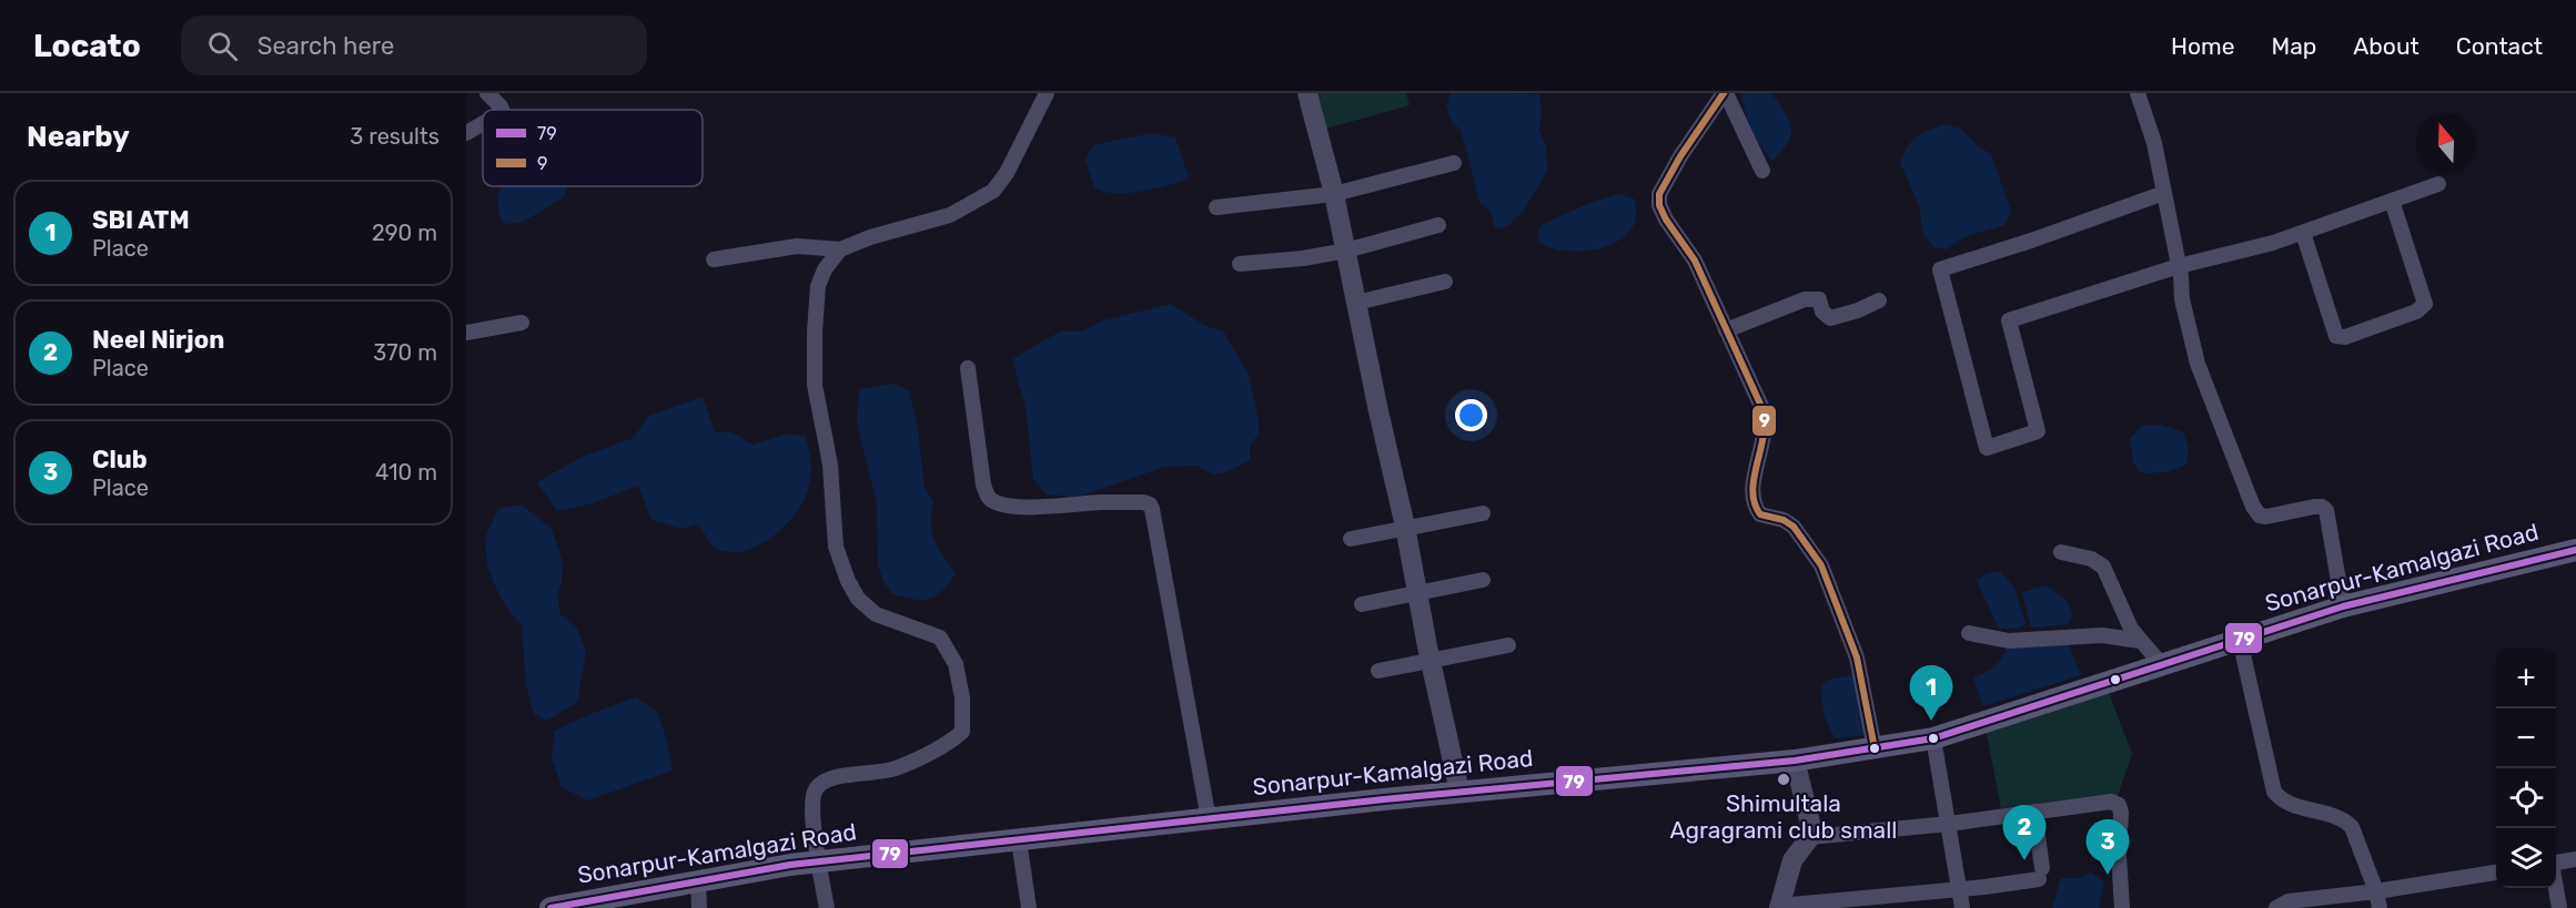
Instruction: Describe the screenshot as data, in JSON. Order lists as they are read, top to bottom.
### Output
{
  "streets": {
    "main road": ["Sonarpur-Kamalgazi Road"]
  },
  "places": ["Shimultala Agragrami club small"],
  "lines": ["transit line 9", "transit line 79"],
  "legend": ["79", "9"],
  "north": "top",
  "page": {
    "header": "Locato",
    "search": "Search here",
    "nav": [
      "Home",
      "Map",
      "About",
      "Contact"
    ],
    "heading": ["Nearby", "3 results"],
    "list": [
      {
        "mark": "1",
        "name": "SBI ATM",
        "note": "Place",
        "value": "290 m"
      },
      {
        "mark": "2",
        "name": "Neel Nirjon",
        "note": "Place",
        "value": "370 m"
      },
      {
        "mark": "3",
        "name": "Club",
        "note": "Place",
        "value": "410 m"
      }
    ],
    "map_buttons": ["+", "−"],
    "pins": ["1", "2", "3"]
  }
}
